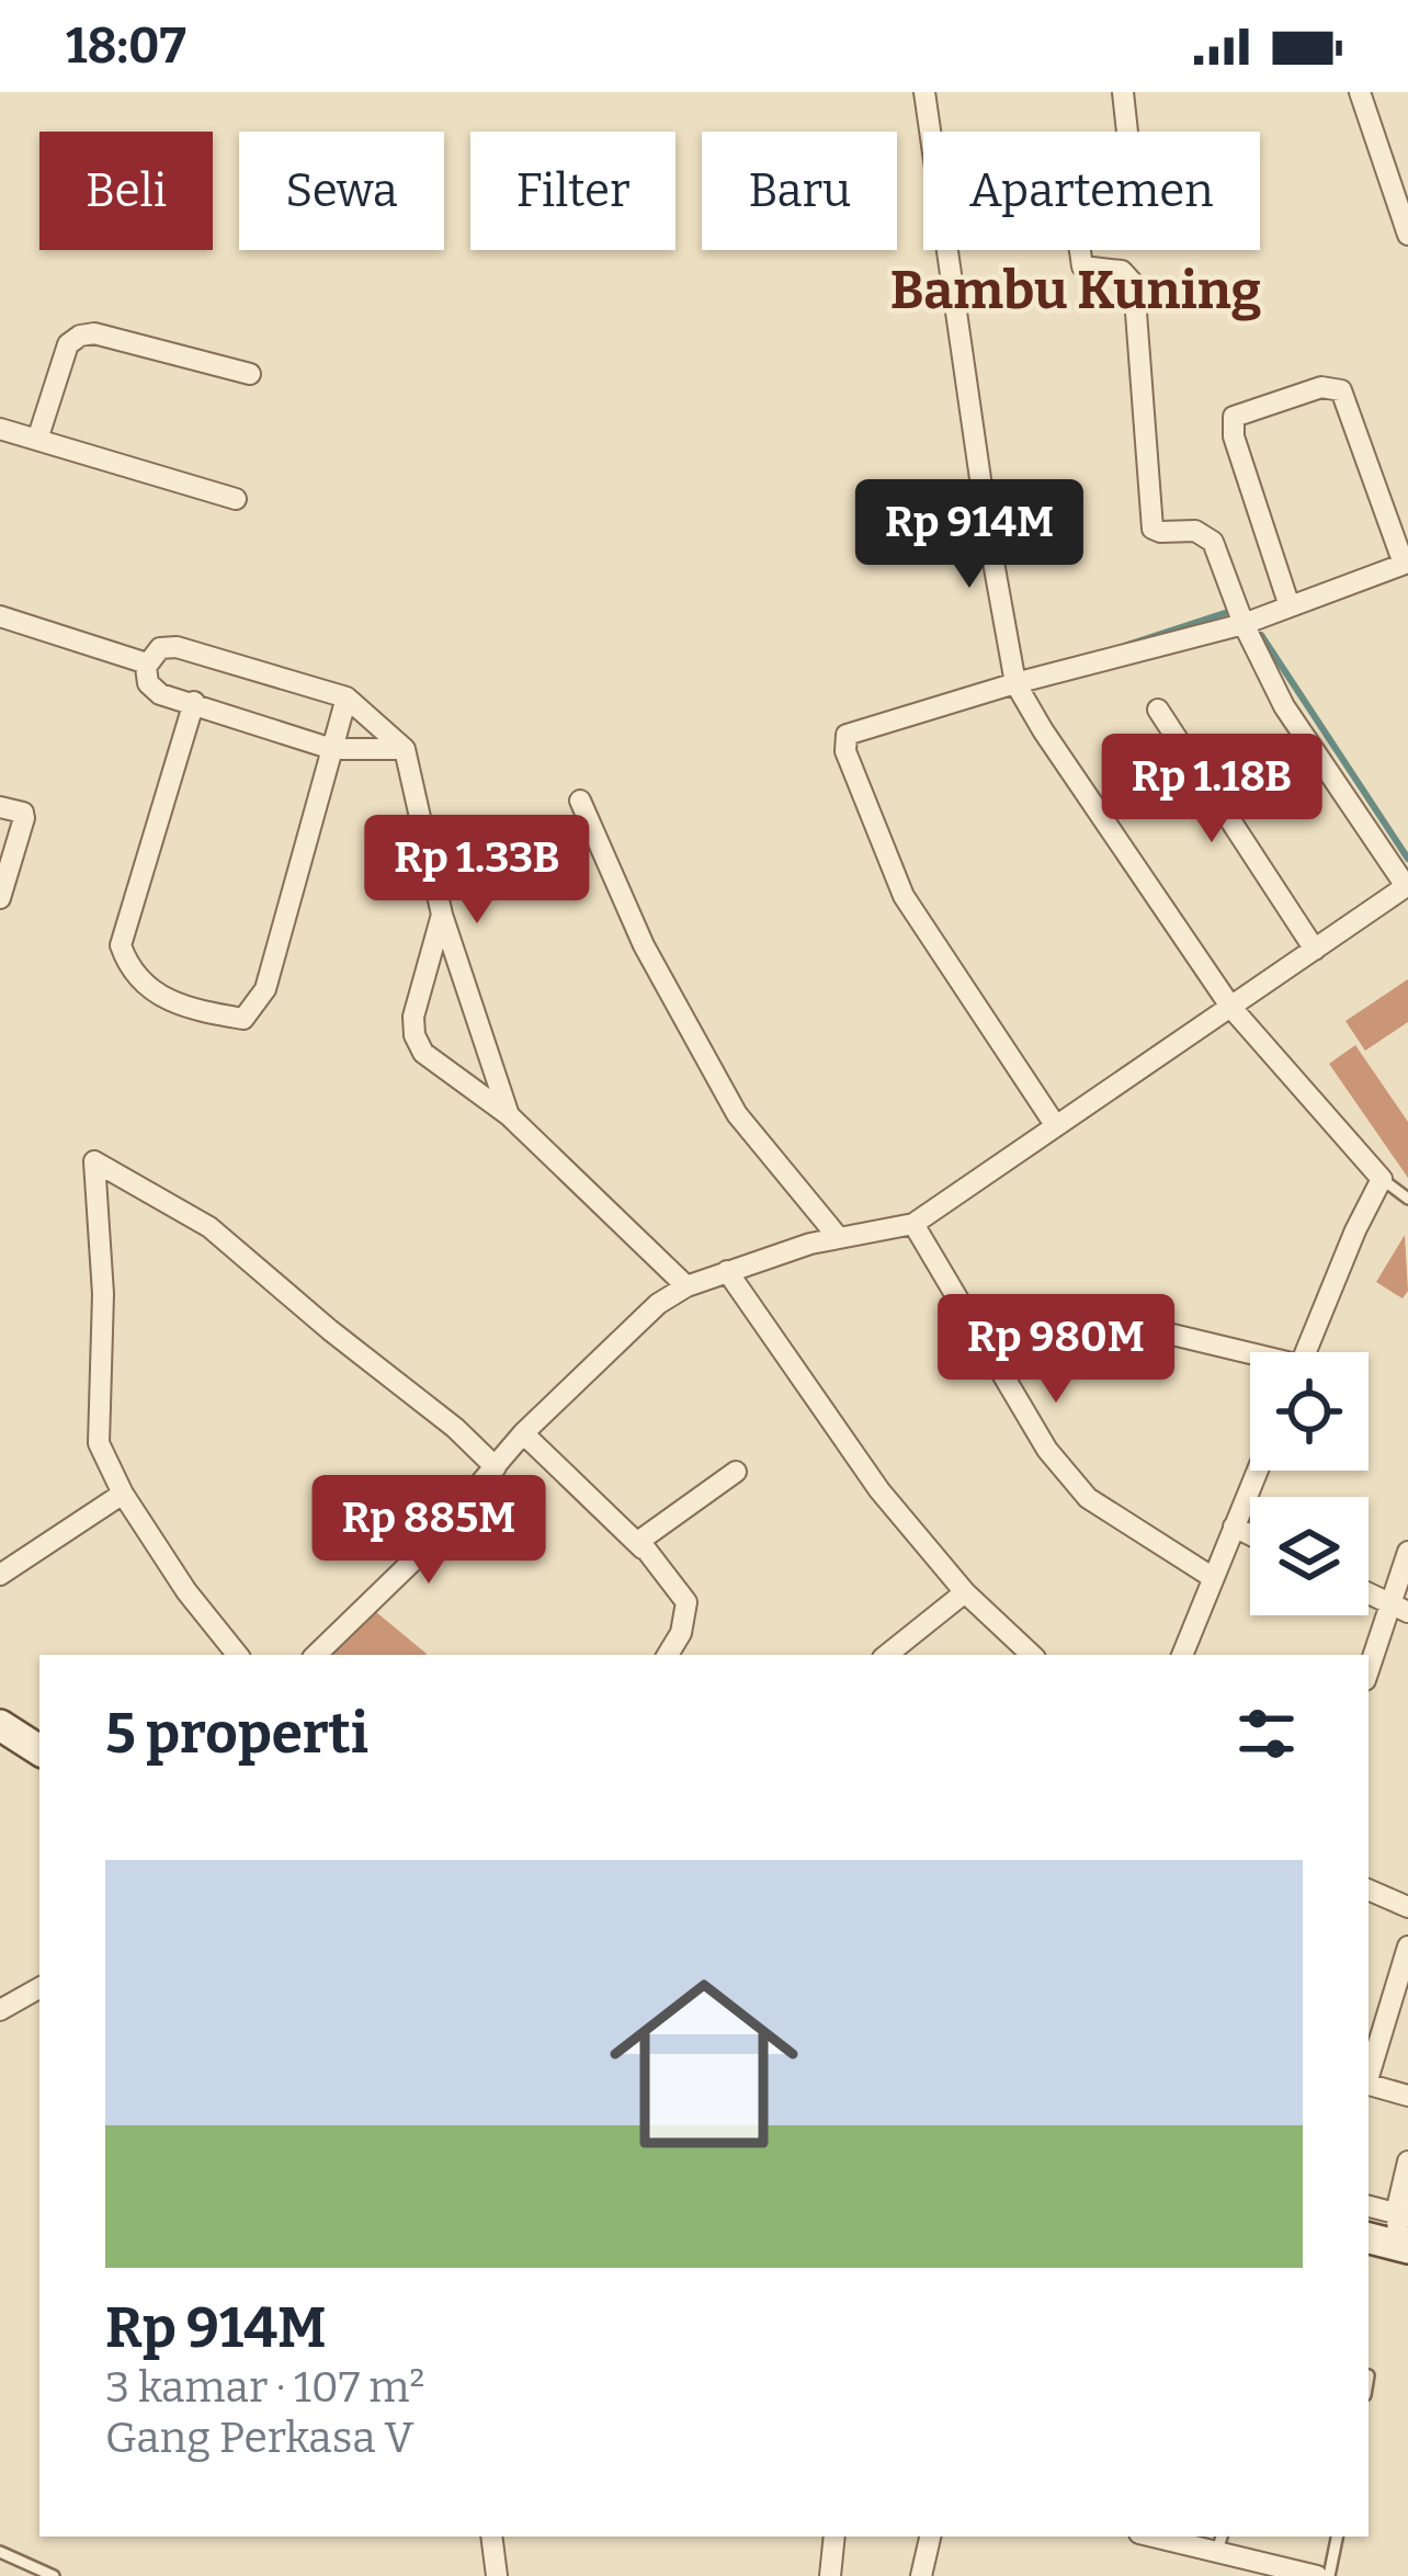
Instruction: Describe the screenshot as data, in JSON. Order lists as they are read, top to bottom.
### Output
{
  "districts": ["Bambu Kuning"],
  "page": {
    "status": "18:07",
    "chip": [
      "Beli",
      "Sewa",
      "Filter",
      "Baru",
      "Apartemen"
    ],
    "price": [
      "Rp 914M",
      "Rp 1.18B",
      "Rp 1.33B",
      "Rp 980M",
      "Rp 885M"
    ],
    "heading": "5 properti",
    "list": [
      {
        "name": "Rp 914M",
        "note": "3 kamar · 107 m² · Gang Perkasa V"
      }
    ]
  }
}
